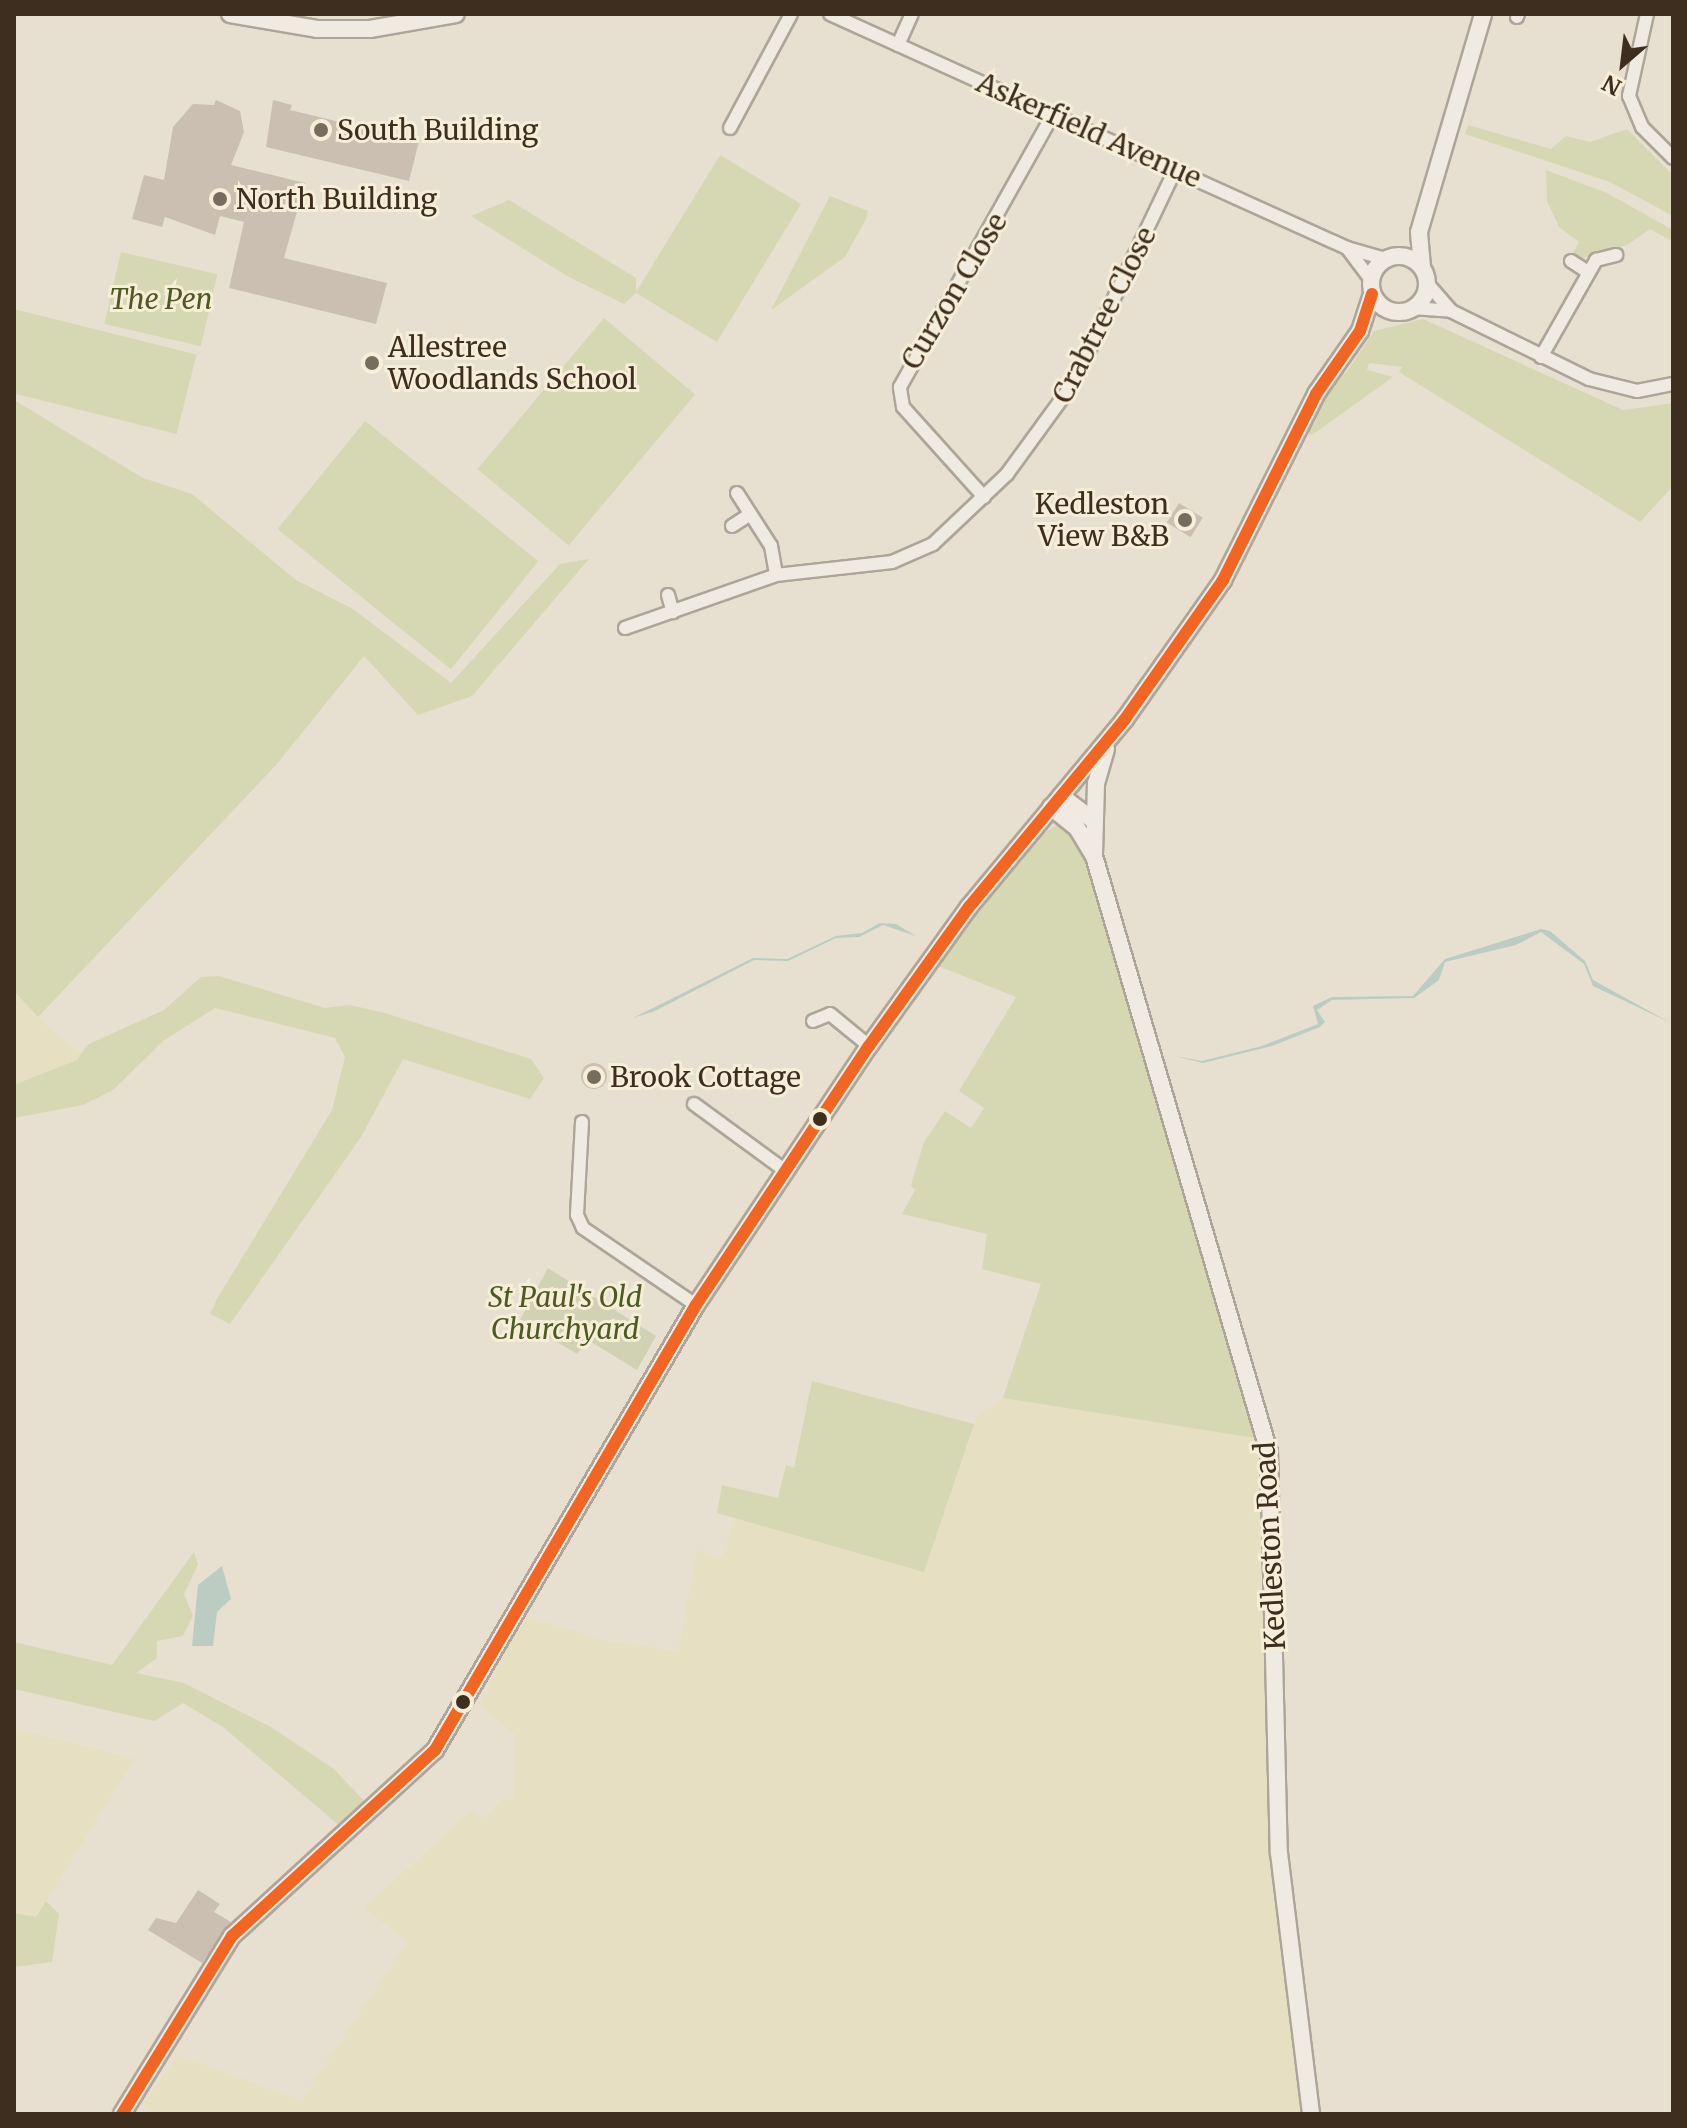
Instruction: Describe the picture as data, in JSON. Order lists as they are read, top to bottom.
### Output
{
  "streets": {
    "street": [
      "Askerfield Avenue",
      "Curzon Close",
      "Crabtree Close",
      "Kedleston Road"
    ]
  },
  "crossings": [
    ["Askerfield Avenue", "Curzon Close"],
    ["Askerfield Avenue", "Crabtree Close"],
    ["Askerfield Avenue", "Kedleston Road"],
    ["Curzon Close", "Crabtree Close"]
  ],
  "parks": ["The Pen", "St Paul's Old Churchyard"],
  "places": [
    "South Building",
    "North Building",
    "Allestree Woodlands School",
    "Kedleston View B&B",
    "Brook Cottage"
  ],
  "north": "bottom left"
}
